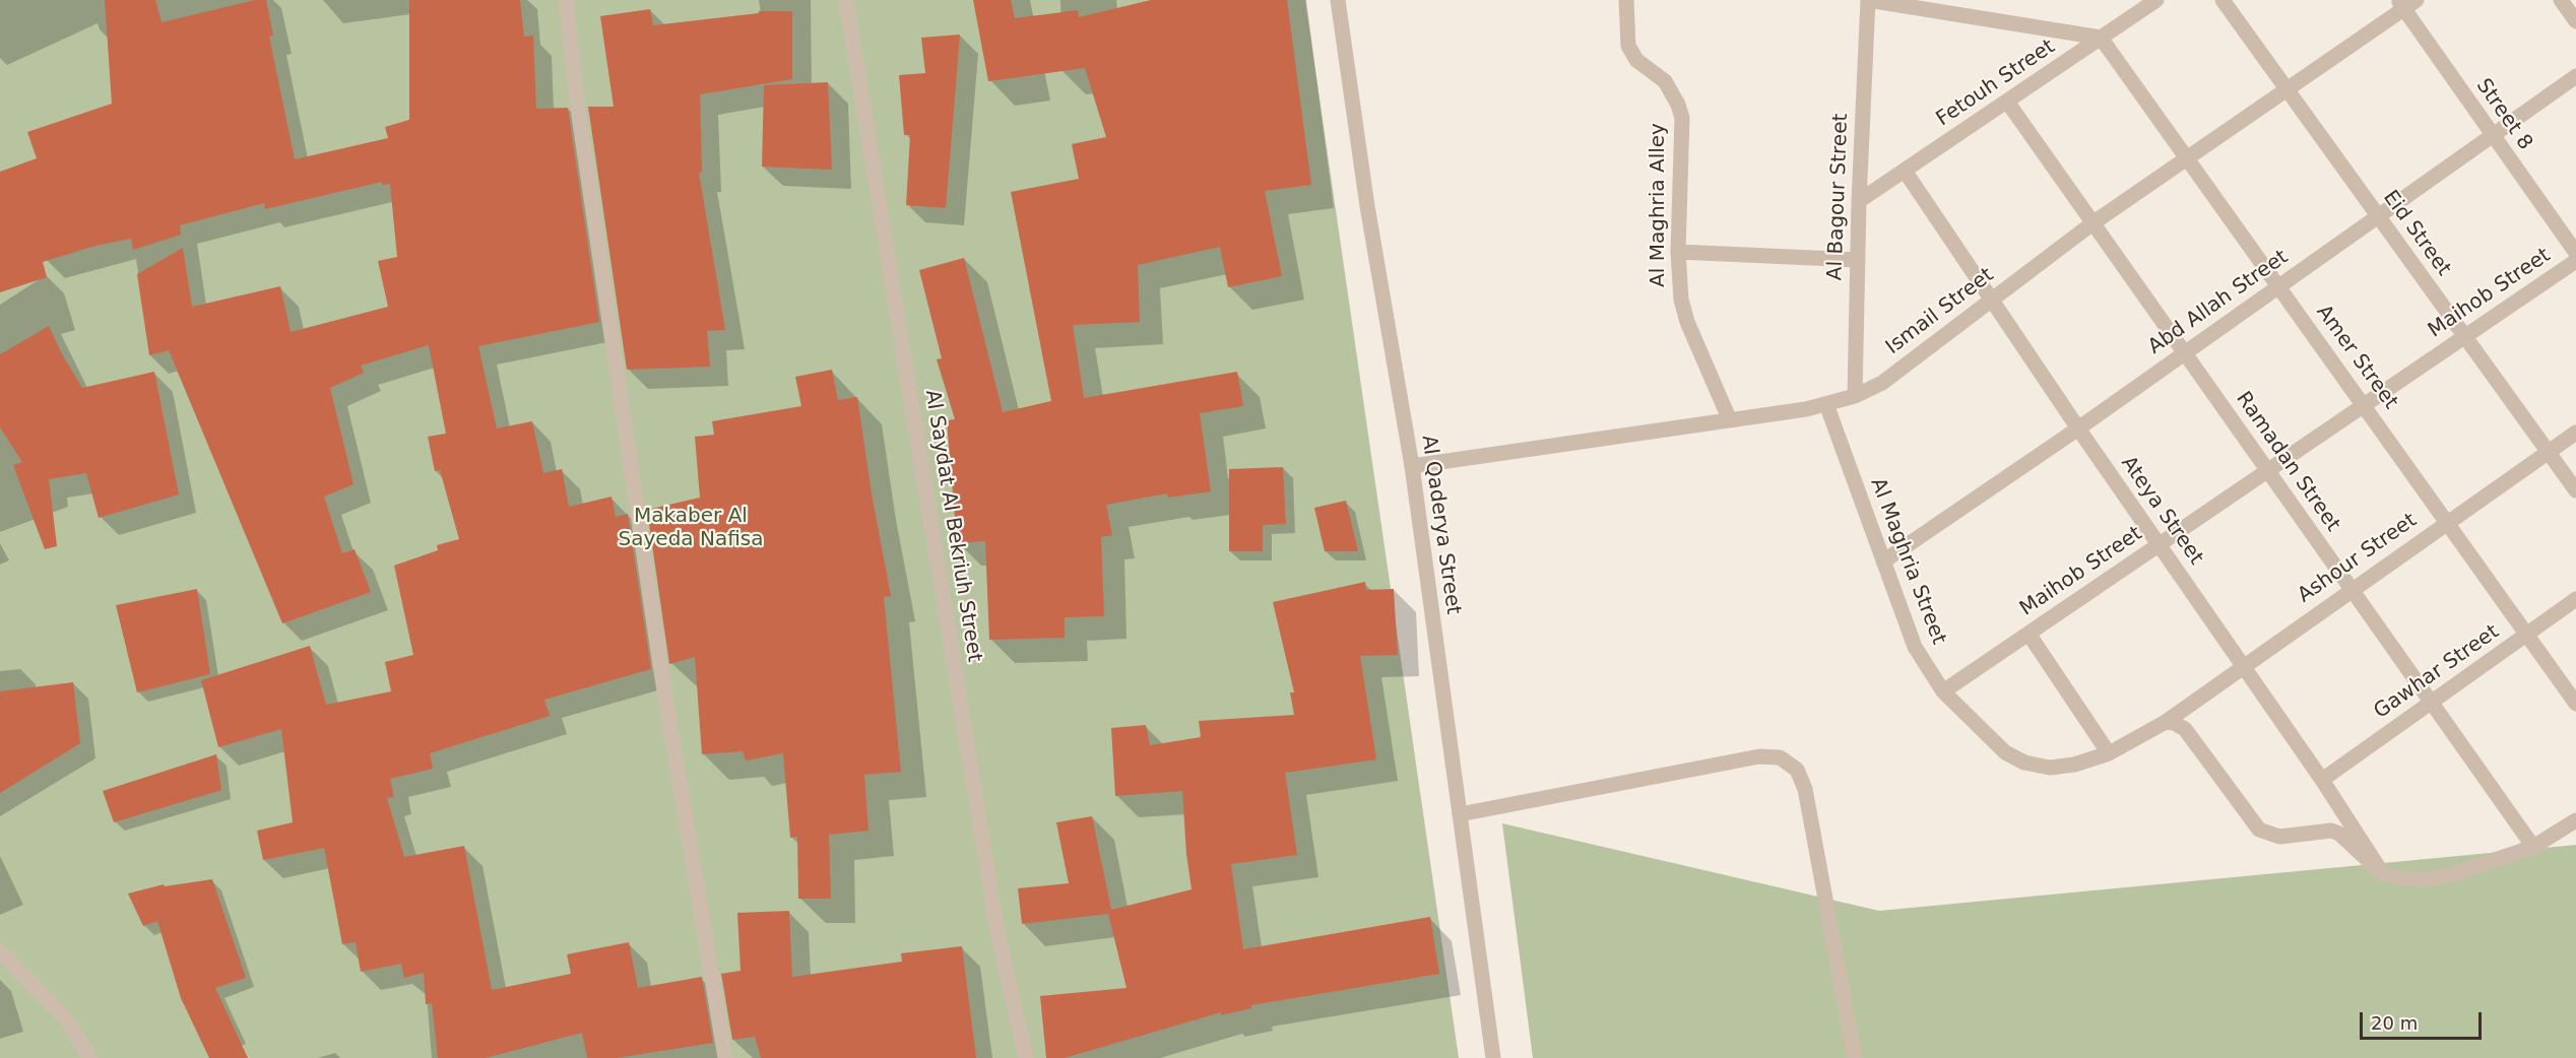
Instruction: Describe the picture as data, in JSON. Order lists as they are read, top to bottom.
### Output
{
  "streets": {
    "street": [
      "Fetouh Street",
      "Street 8",
      "Al Bagour Street",
      "Al Maghria Alley",
      "Eid Street",
      "Maihob Street",
      "Abd Allah Street",
      "Ismail Street",
      "Amer Street",
      "Ramadan Street",
      "Ateya Street",
      "Al Qaderya Street",
      "Al Saydat Al Bekriuh Street",
      "Ashour Street",
      "Al Maghria Street",
      "Gawhar Street"
    ]
  },
  "crossings": [
    ["Fetouh Street", "Al Bagour Street"],
    ["Fetouh Street", "Amer Street"],
    ["Fetouh Street", "Ramadan Street"],
    ["Fetouh Street", "Ateya Street"],
    ["Street 8", "Abd Allah Street"],
    ["Street 8", "Ismail Street"],
    ["Al Bagour Street", "Ismail Street"],
    ["Al Maghria Alley", "Ismail Street"],
    ["Eid Street", "Maihob Street"],
    ["Eid Street", "Abd Allah Street"],
    ["Eid Street", "Ismail Street"],
    ["Eid Street", "Ashour Street"],
    ["Maihob Street", "Amer Street"],
    ["Maihob Street", "Ramadan Street"],
    ["Maihob Street", "Ateya Street"],
    ["Maihob Street", "Al Maghria Street"],
    ["Abd Allah Street", "Amer Street"],
    ["Abd Allah Street", "Ramadan Street"],
    ["Abd Allah Street", "Ateya Street"],
    ["Abd Allah Street", "Al Maghria Street"],
    ["Ismail Street", "Amer Street"],
    ["Ismail Street", "Ramadan Street"],
    ["Ismail Street", "Ateya Street"],
    ["Ismail Street", "Al Qaderya Street"],
    ["Ismail Street", "Al Maghria Street"],
    ["Amer Street", "Ashour Street"],
    ["Amer Street", "Gawhar Street"],
    ["Ramadan Street", "Ashour Street"],
    ["Ramadan Street", "Gawhar Street"],
    ["Ateya Street", "Ashour Street"],
    ["Ateya Street", "Gawhar Street"],
    ["Ashour Street", "Al Maghria Street"]
  ],
  "parks": ["Makaber Al Sayeda Nafisa"],
  "scale_bar": "20 m"
}
